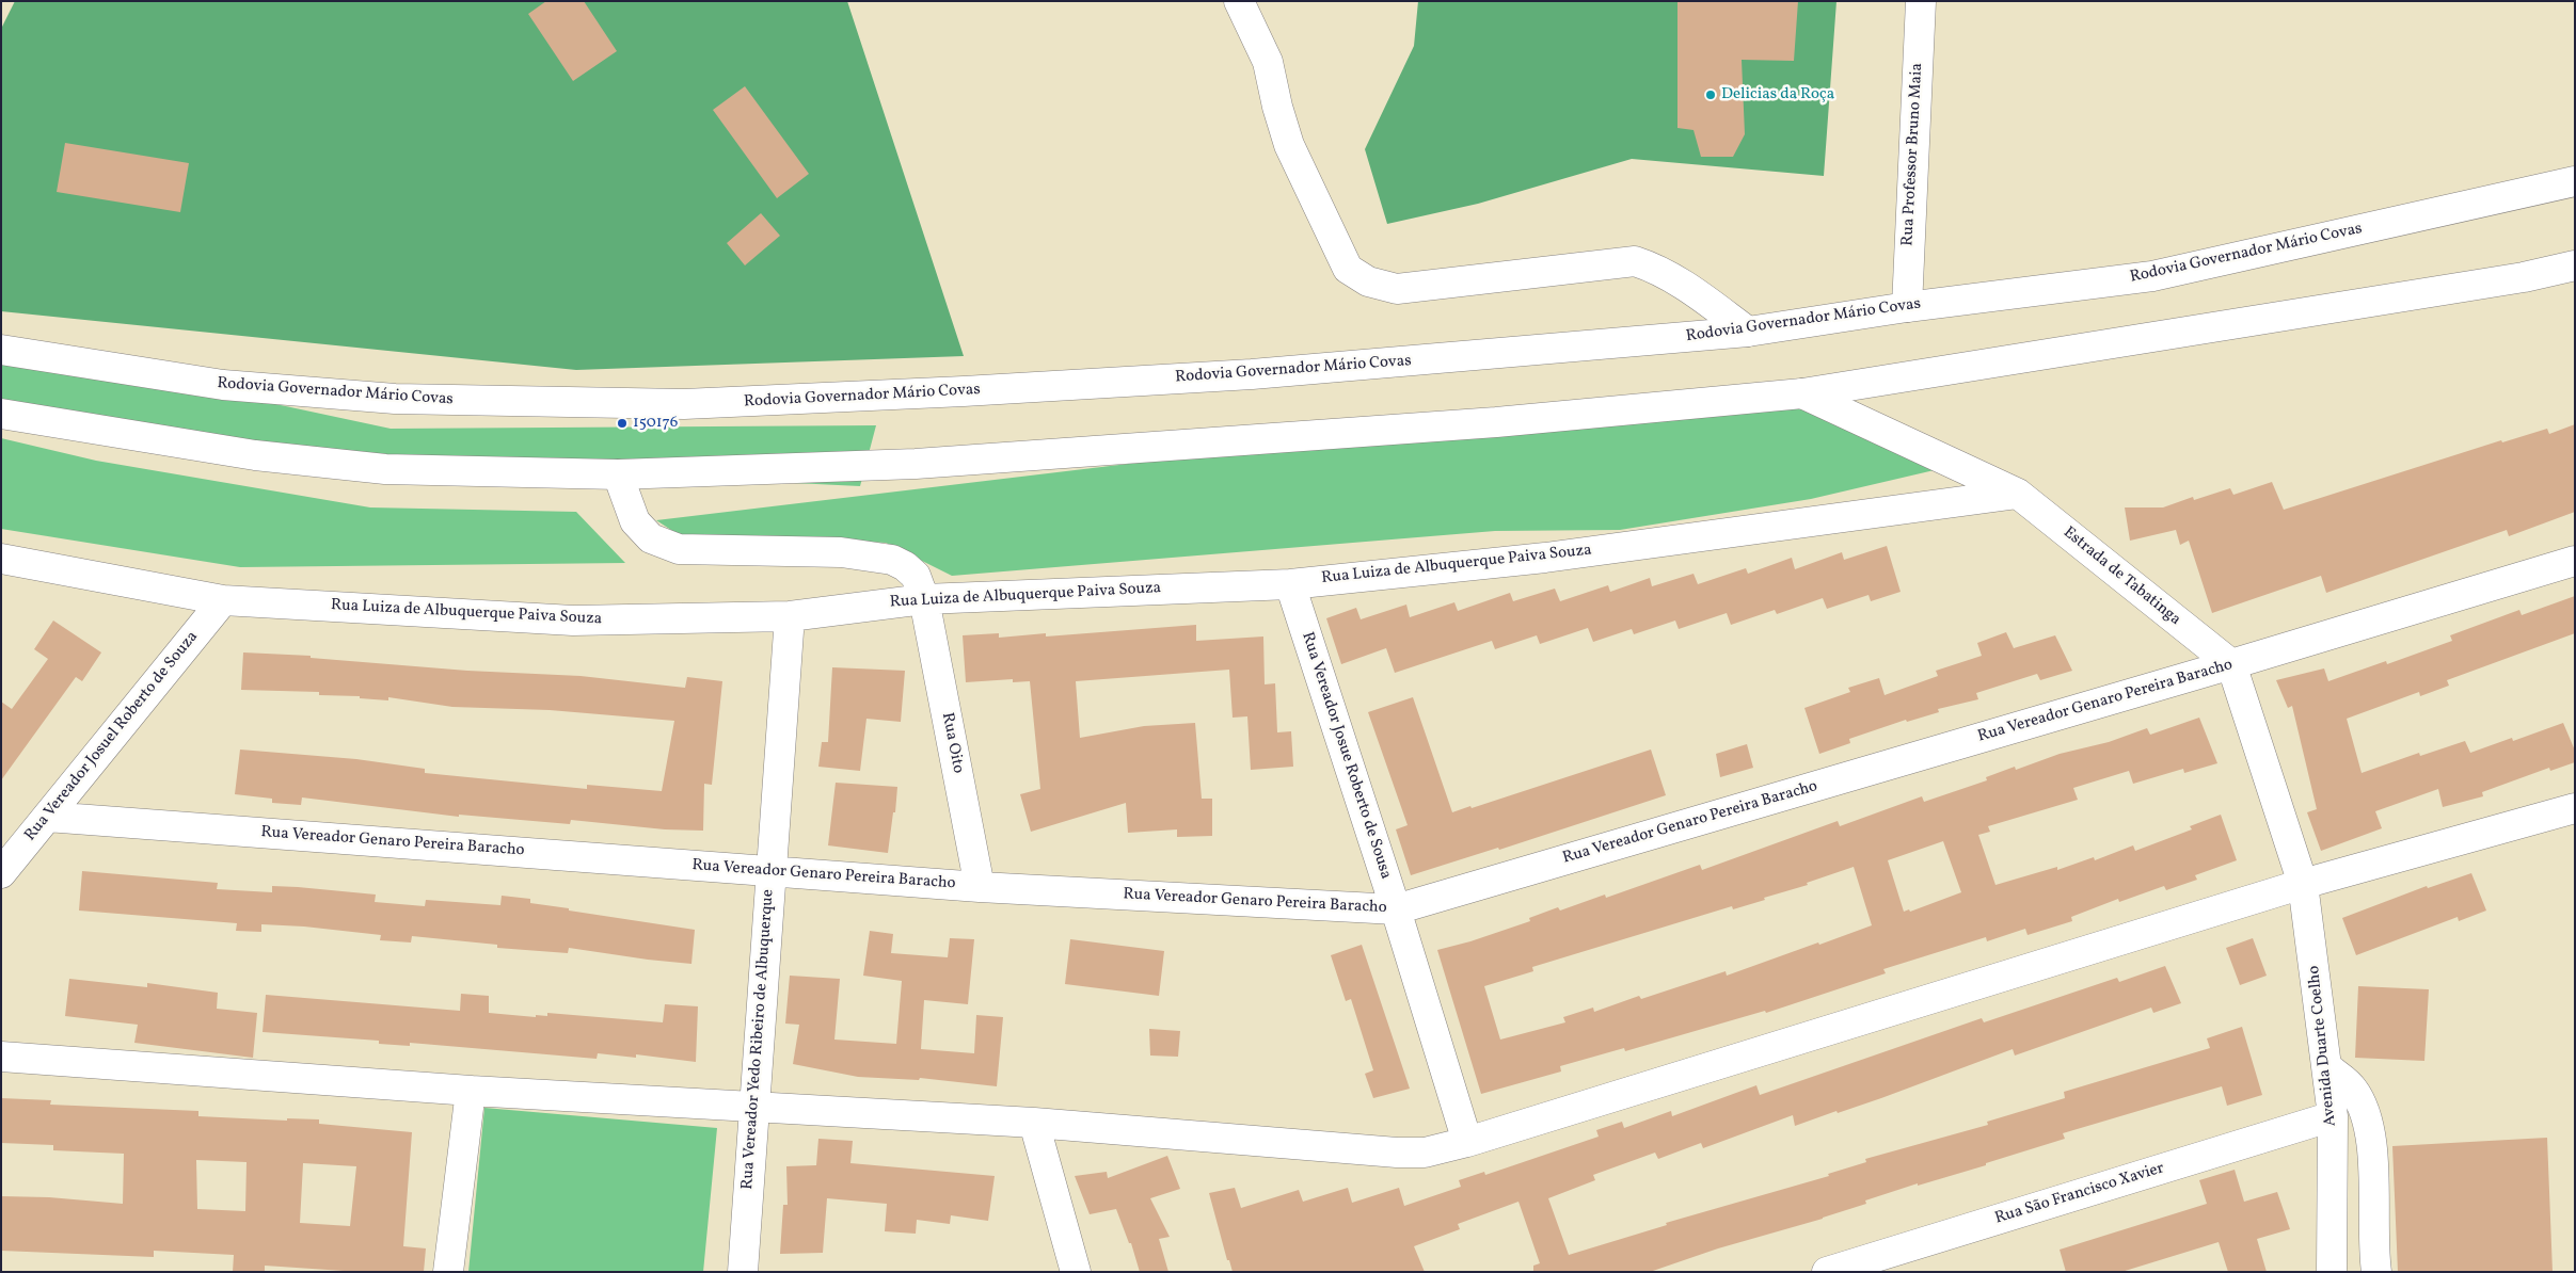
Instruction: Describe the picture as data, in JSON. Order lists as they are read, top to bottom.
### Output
{
  "streets": {
    "main road": [
      "Rua Professor Bruno Maia",
      "Rodovia Governador Mário Covas",
      "Rua Luiza de Albuquerque Paiva Souza",
      "Estrada de Tabatinga",
      "Rua Vereador Genaro Pereira Baracho",
      "Rua Vereador Josuel Roberto de Souza",
      "Rua Oito",
      "Rua Vereador Josue Roberto de Sousa",
      "Rua Vereador Yedo Ribeiro de Albuquerque",
      "Avenida Duarte Coelho",
      "Rua São Francisco Xavier"
    ]
  },
  "crossings": [
    ["Rua Professor Bruno Maia", "Rodovia Governador Mário Covas"],
    ["Rua Luiza de Albuquerque Paiva Souza", "Estrada de Tabatinga"],
    ["Rua Luiza de Albuquerque Paiva Souza", "Rua Vereador Josuel Roberto de Souza"],
    ["Rua Luiza de Albuquerque Paiva Souza", "Rua Oito"],
    ["Rua Luiza de Albuquerque Paiva Souza", "Rua Vereador Josue Roberto de Sousa"],
    ["Rua Luiza de Albuquerque Paiva Souza", "Rua Vereador Yedo Ribeiro de Albuquerque"],
    ["Estrada de Tabatinga", "Rua Vereador Genaro Pereira Baracho"],
    ["Rua Vereador Genaro Pereira Baracho", "Rua Vereador Josuel Roberto de Souza"],
    ["Rua Vereador Genaro Pereira Baracho", "Rua Oito"],
    ["Rua Vereador Genaro Pereira Baracho", "Rua Vereador Josue Roberto de Sousa"],
    ["Rua Vereador Genaro Pereira Baracho", "Rua Vereador Yedo Ribeiro de Albuquerque"],
    ["Avenida Duarte Coelho", "Rua São Francisco Xavier"]
  ],
  "places": ["Delicias da Roça", "150176"]
}
